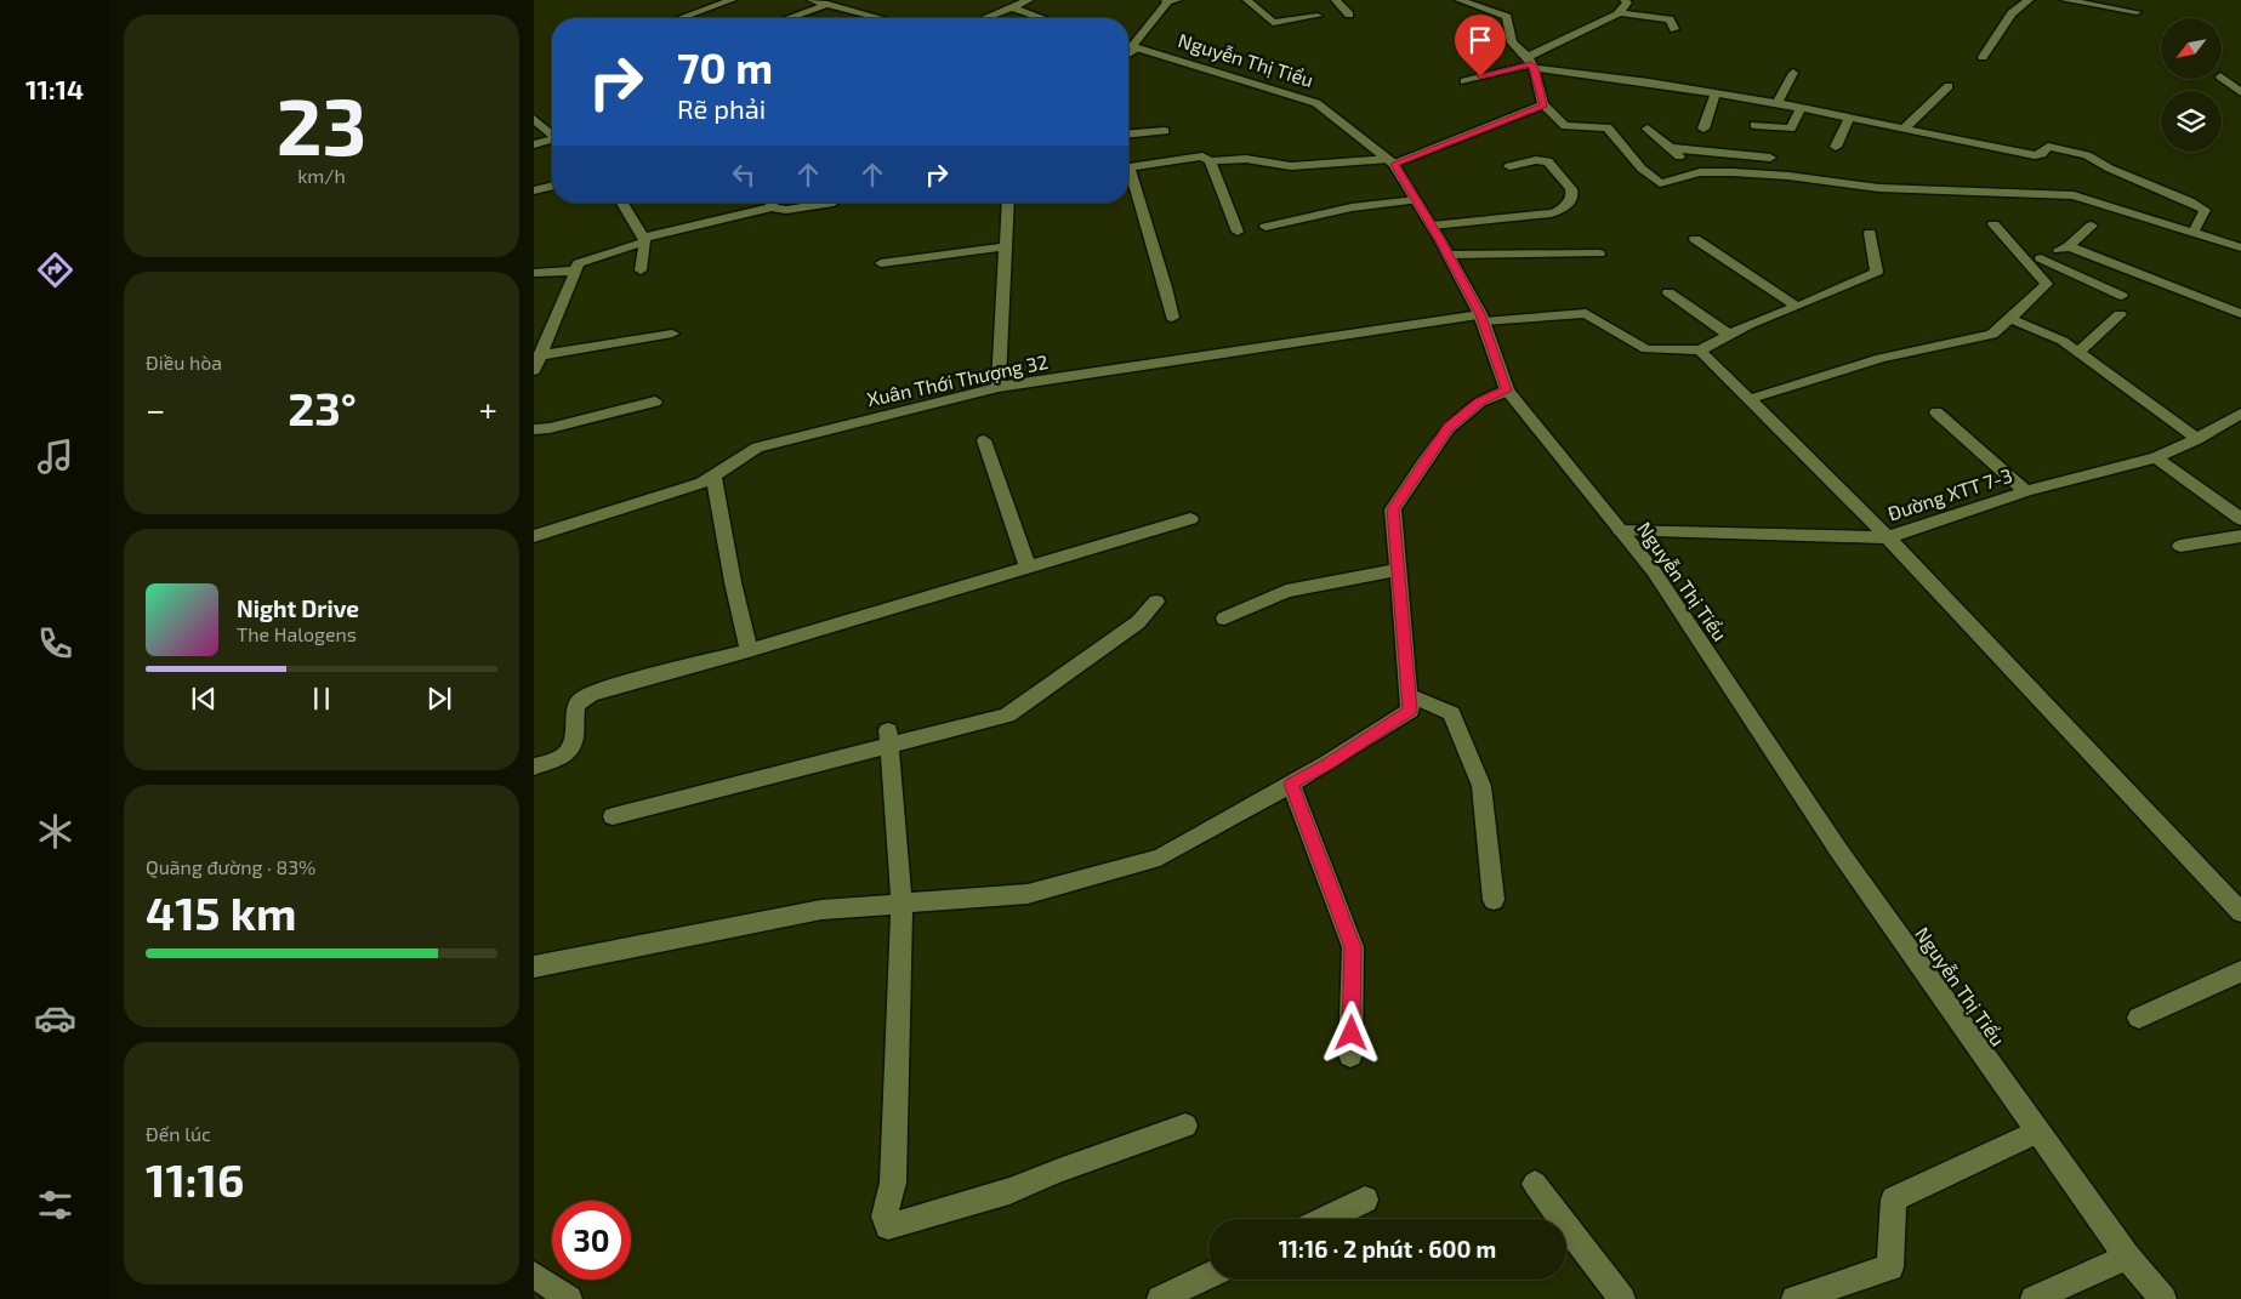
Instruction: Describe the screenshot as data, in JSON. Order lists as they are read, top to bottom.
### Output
{
  "streets": {
    "street": ["Nguyễn Thị Tiểu", "Xuân Thới Thượng 32", "Đường XTT 7-3"]
  },
  "crossings": [
    ["Nguyễn Thị Tiểu", "Xuân Thới Thượng 32"],
    ["Nguyễn Thị Tiểu", "Đường XTT 7-3"]
  ],
  "north": "bottom left",
  "page": {
    "tabs": "11:14",
    "tile": [
      ["23", "km/h"],
      "Điều hòa",
      ["Quãng đường · 83%", "415 km"],
      ["Đến lúc", "11:16"]
    ],
    "turn": ["70 m", "Rẽ phải"],
    "heat": ["−", "23°", "+"],
    "song": ["Night Drive", "The Halogens"],
    "limit": "30",
    "trip": "11:16 · 2 phút · 600 m"
  }
}
